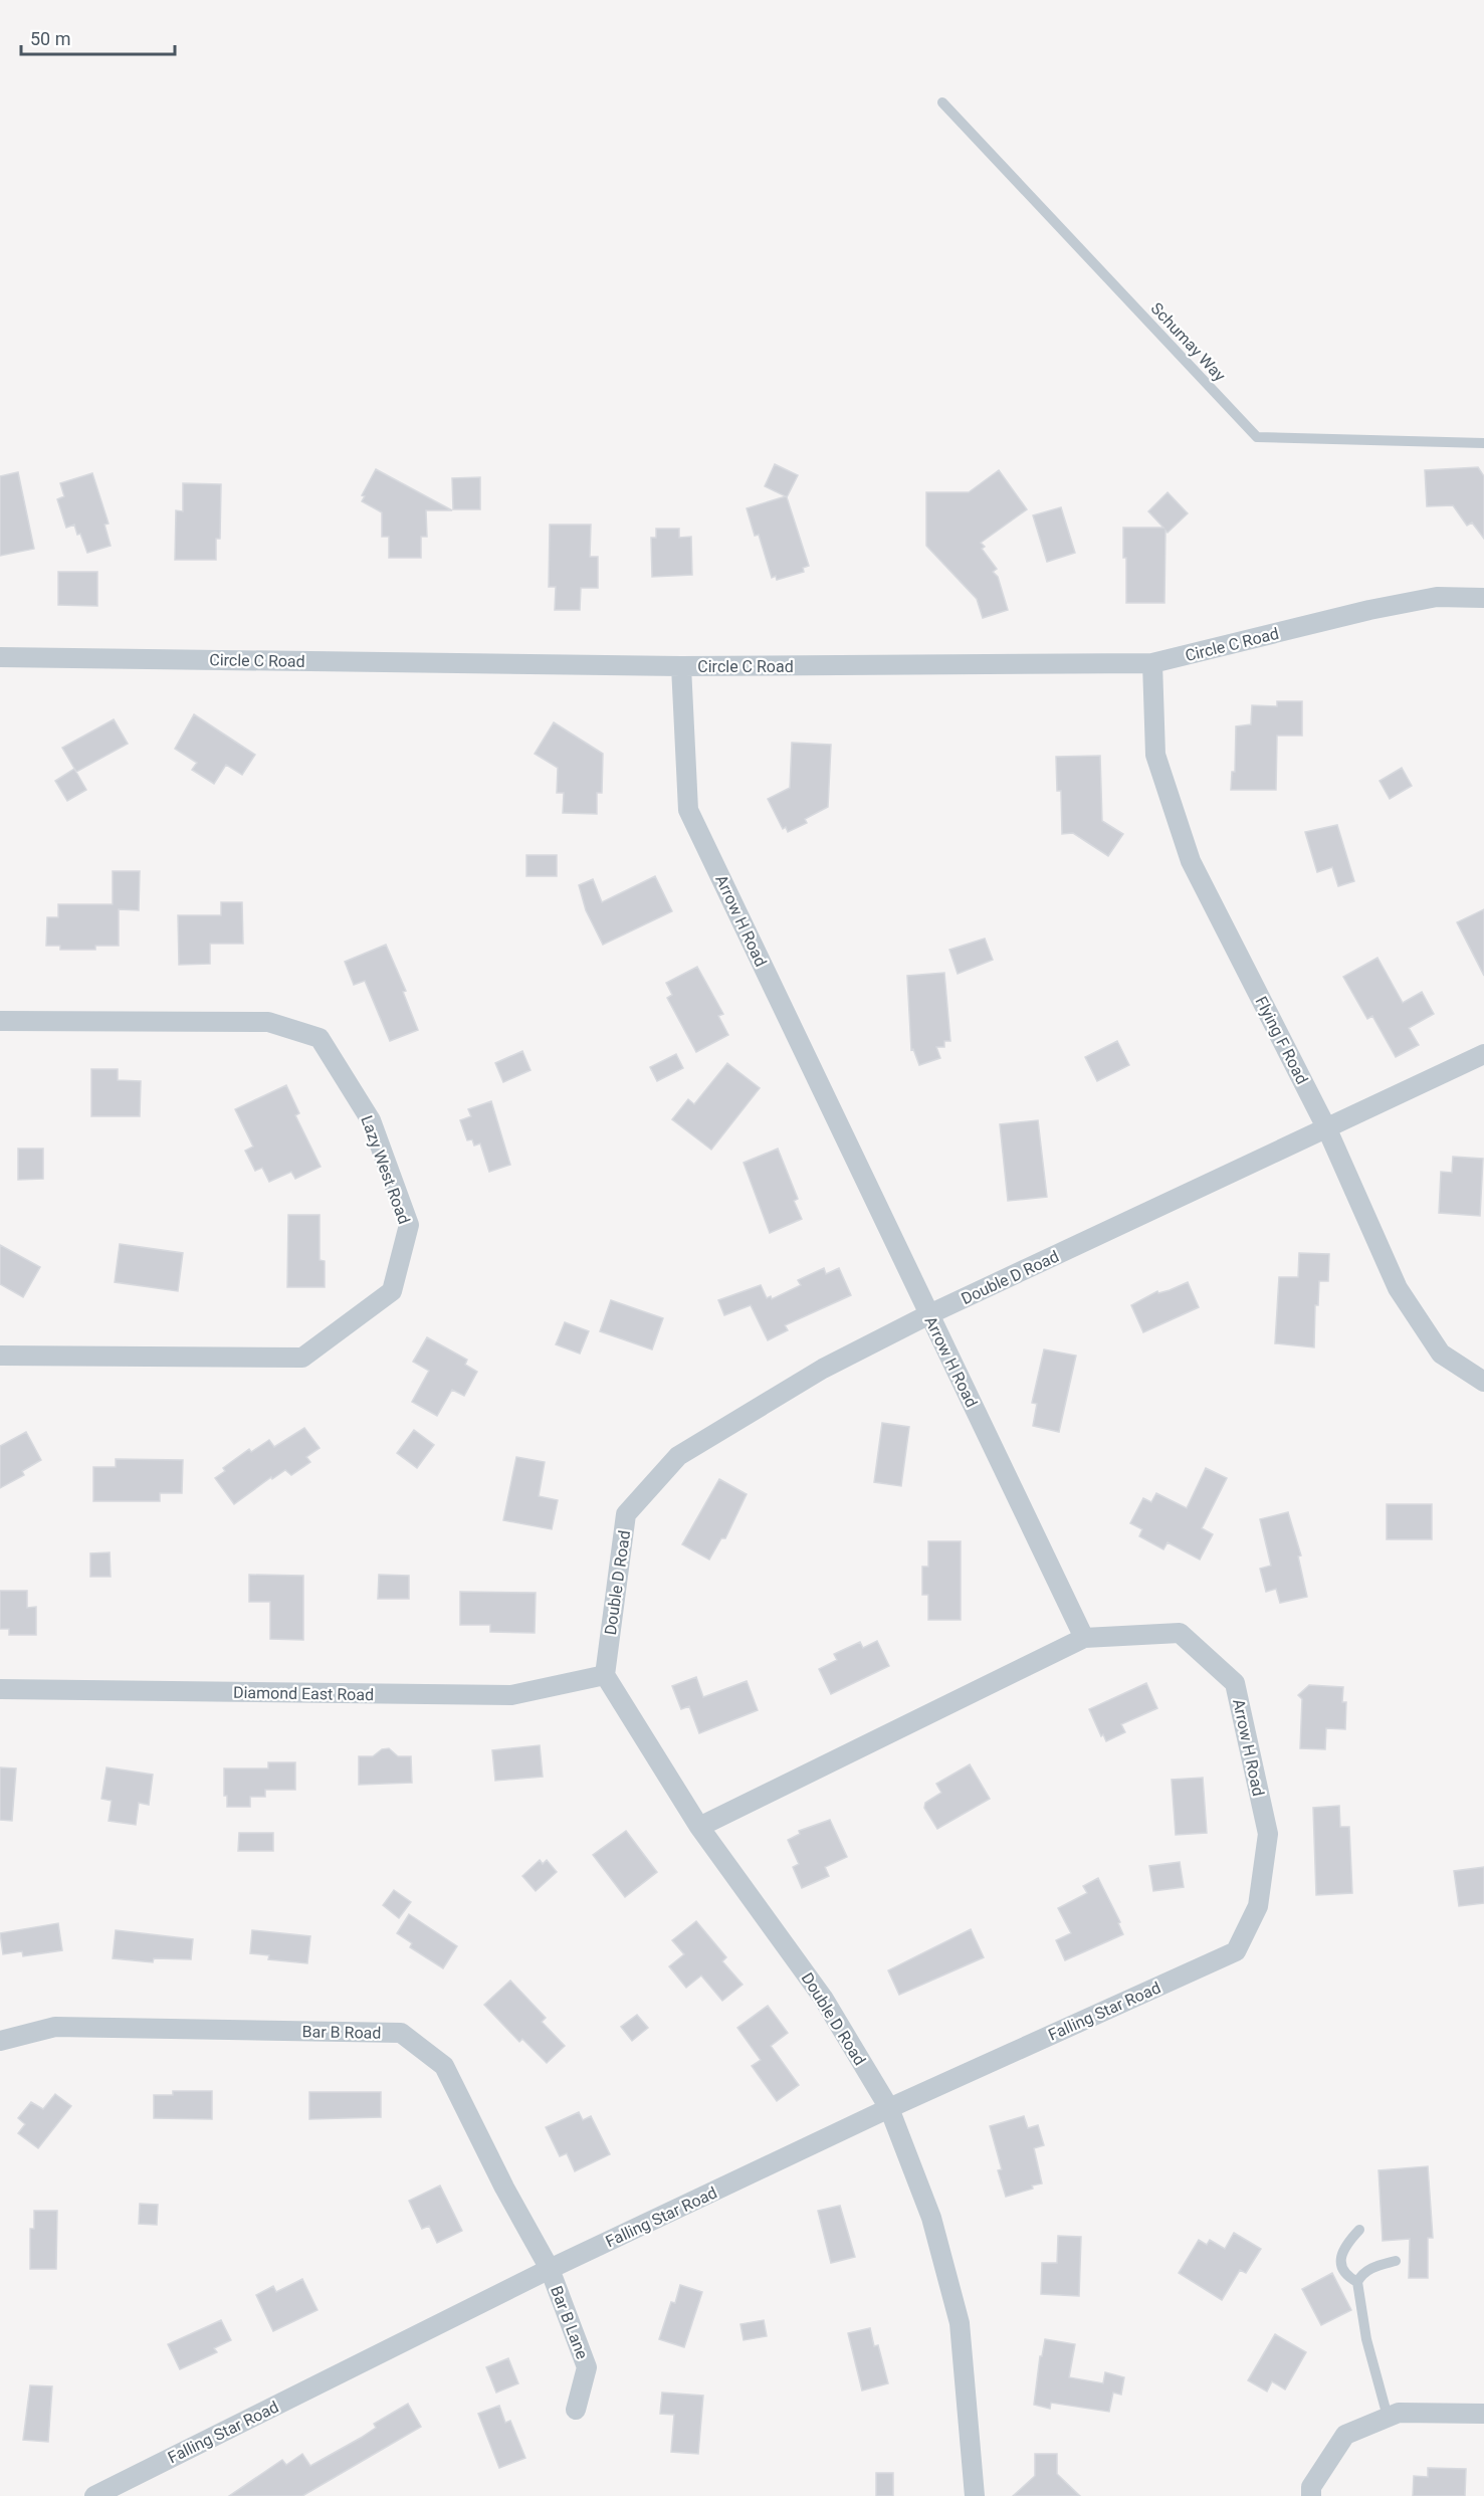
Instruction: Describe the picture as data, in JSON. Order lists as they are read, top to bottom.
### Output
{
  "streets": {
    "street": [
      "Circle C Road",
      "Arrow H Road",
      "Flying F Road",
      "Lazy West Road",
      "Double D Road",
      "Diamond East Road",
      "Falling Star Road",
      "Bar B Road",
      "Bar B Lane"
    ],
    "lane": ["Schumay Way"]
  },
  "crossings": [
    ["Circle C Road", "Arrow H Road"],
    ["Circle C Road", "Flying F Road"],
    ["Arrow H Road", "Double D Road"],
    ["Arrow H Road", "Falling Star Road"],
    ["Flying F Road", "Double D Road"],
    ["Double D Road", "Diamond East Road"],
    ["Double D Road", "Falling Star Road"],
    ["Falling Star Road", "Bar B Road"],
    ["Falling Star Road", "Bar B Lane"],
    ["Bar B Road", "Bar B Lane"]
  ],
  "scale_bar": "50 m"
}
